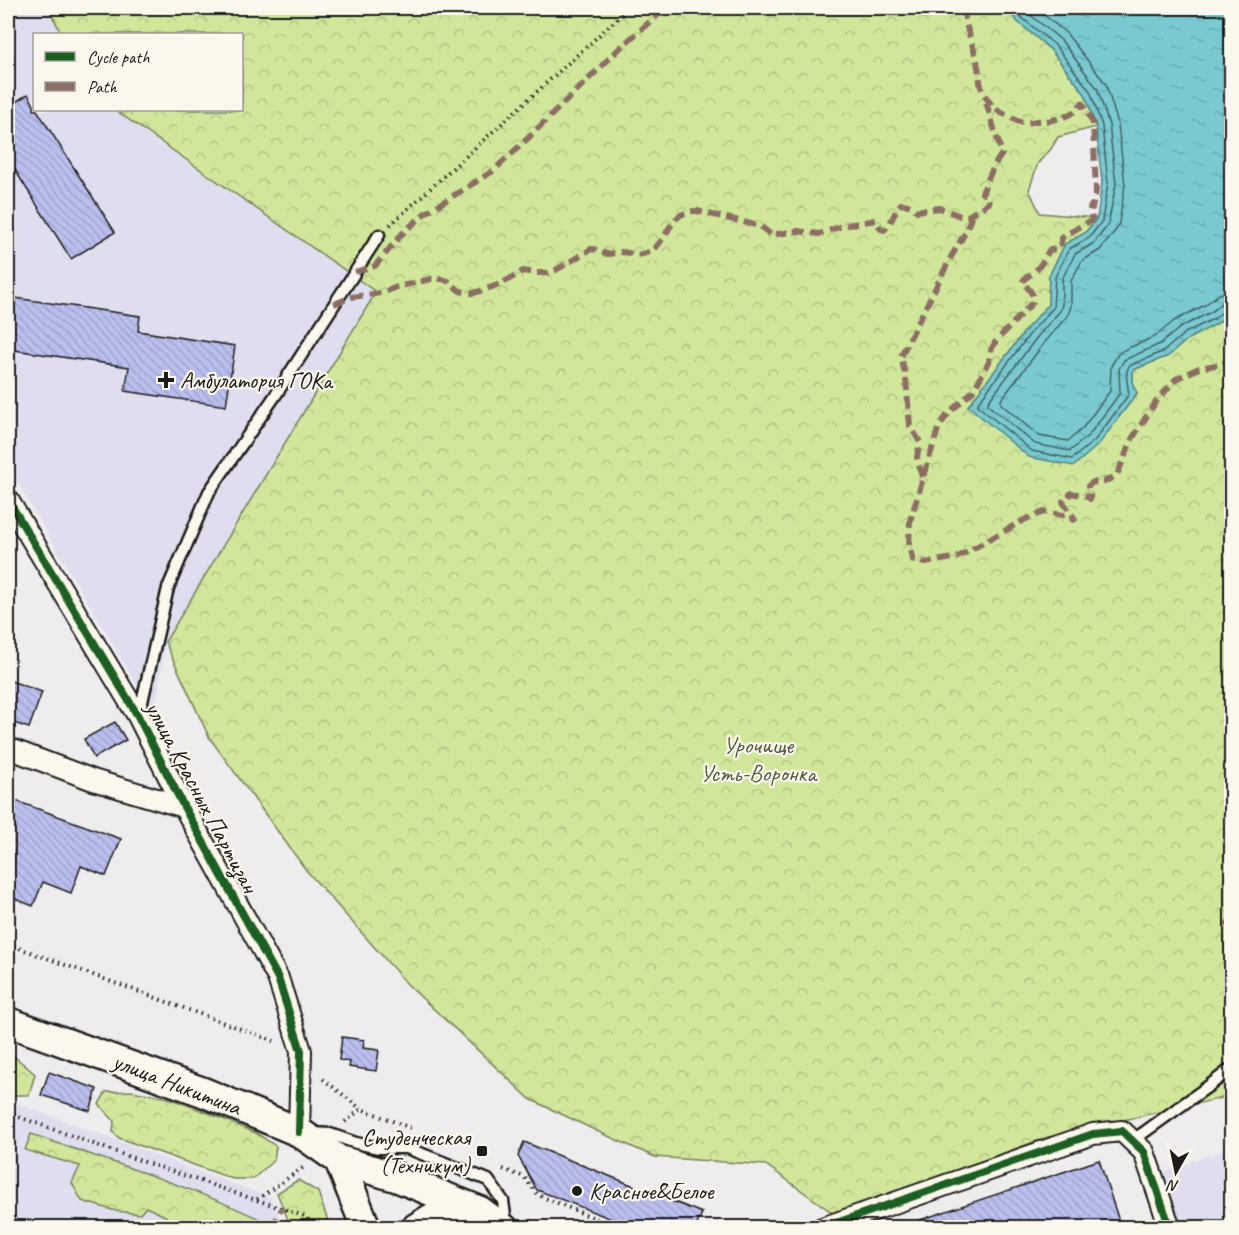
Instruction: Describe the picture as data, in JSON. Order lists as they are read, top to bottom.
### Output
{
  "streets": {
    "main road": ["улица Никитина"],
    "street": ["улица Красных Партизан"]
  },
  "crossings": [
    ["улица Красных Партизан", "улица Никитина"]
  ],
  "parks": ["Урочище Усть-Воронка"],
  "places": {
    "health": ["Амбулатория ГОКа"],
    "transit": ["Студенческая (Техникум)"],
    "other": ["Красное&Белое"]
  },
  "legend": ["Cycle path", "Path"],
  "north": "bottom"
}
